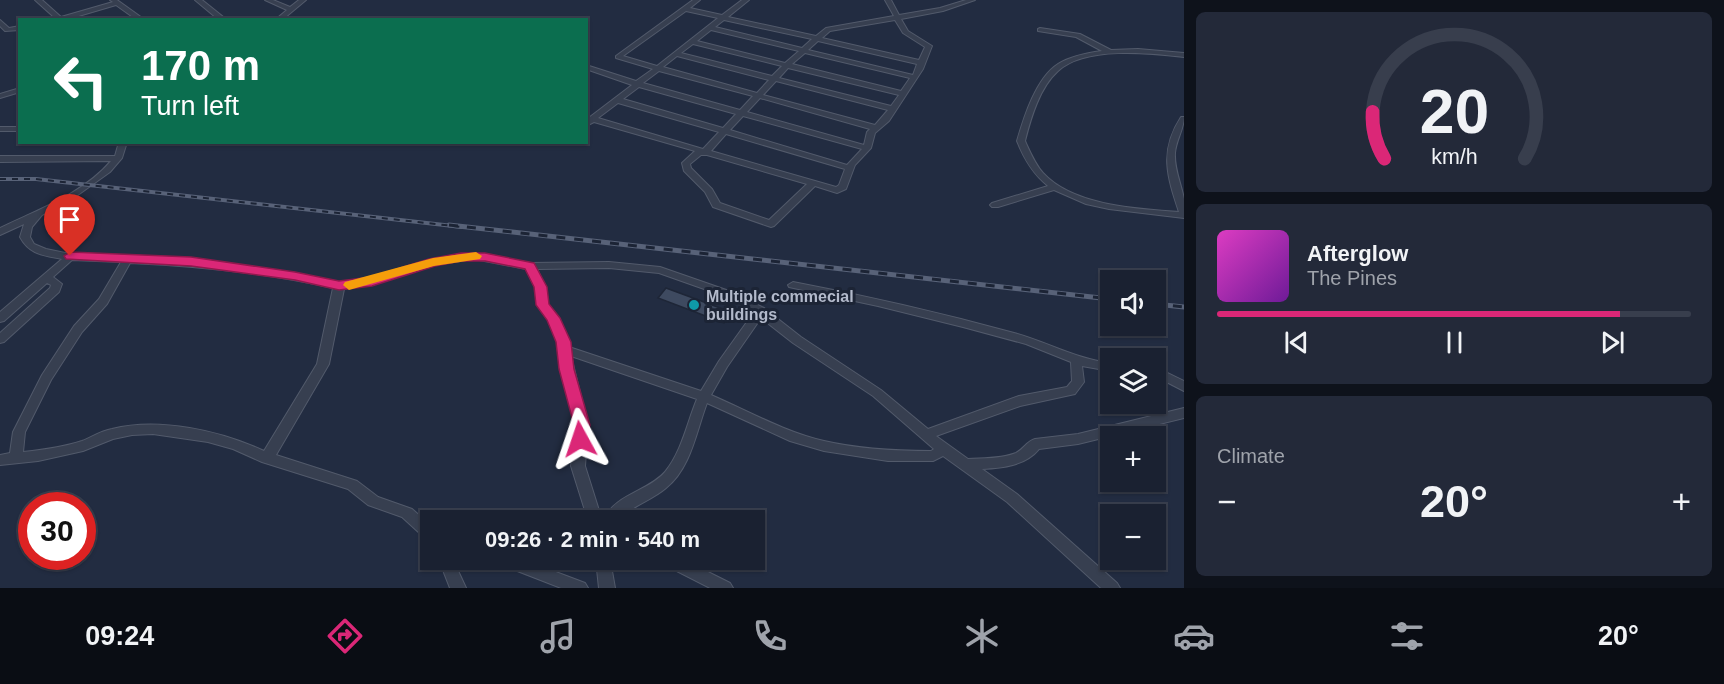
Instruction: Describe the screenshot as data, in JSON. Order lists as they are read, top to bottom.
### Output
{
  "places": ["Multiple commecial buildings"],
  "page": {
    "turn": ["170 m", "Turn left"],
    "song": ["Afterglow", "The Pines"],
    "map_buttons": ["+", "−"],
    "tile": "Climate",
    "heat": ["−", "20°", "+"],
    "limit": "30",
    "trip": "09:26 · 2 min · 540 m",
    "tabs": ["09:24", "20°"],
    "gauge": ["20", "km/h"]
  }
}
